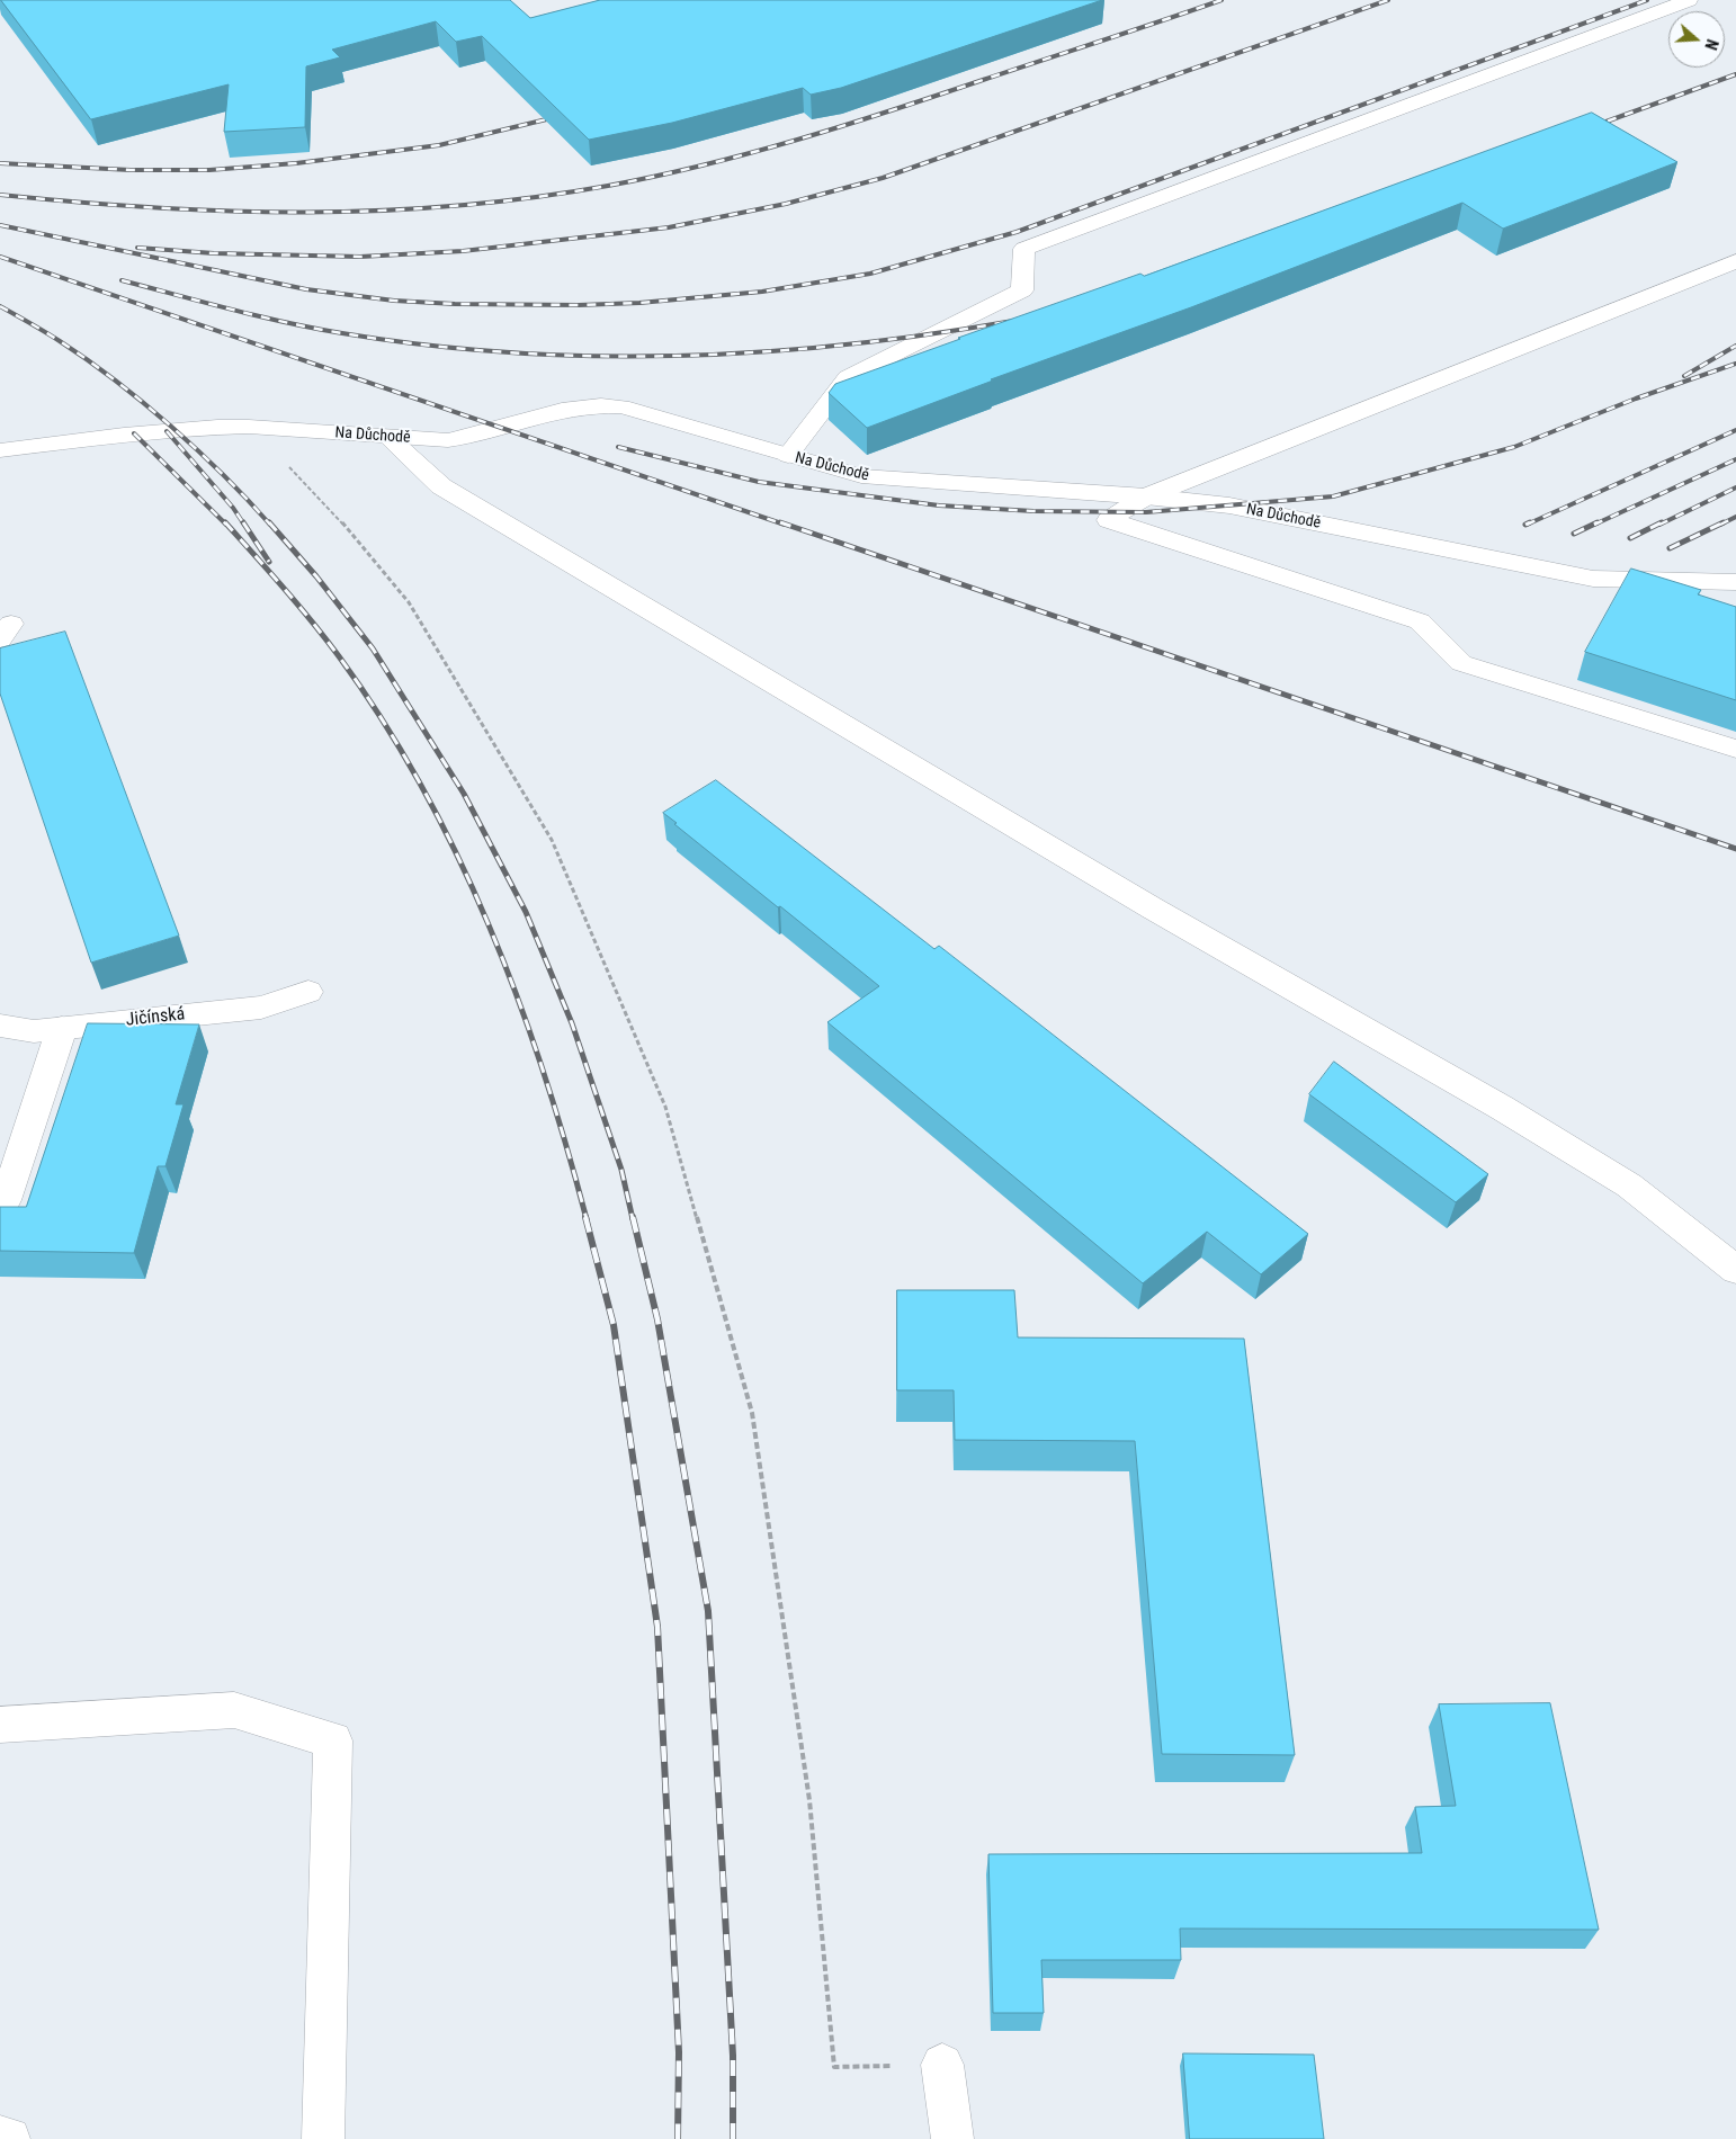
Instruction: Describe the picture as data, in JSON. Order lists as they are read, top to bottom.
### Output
{
  "streets": {
    "street": ["Na Důchodě", "Jičínská"]
  },
  "north": "right"
}
